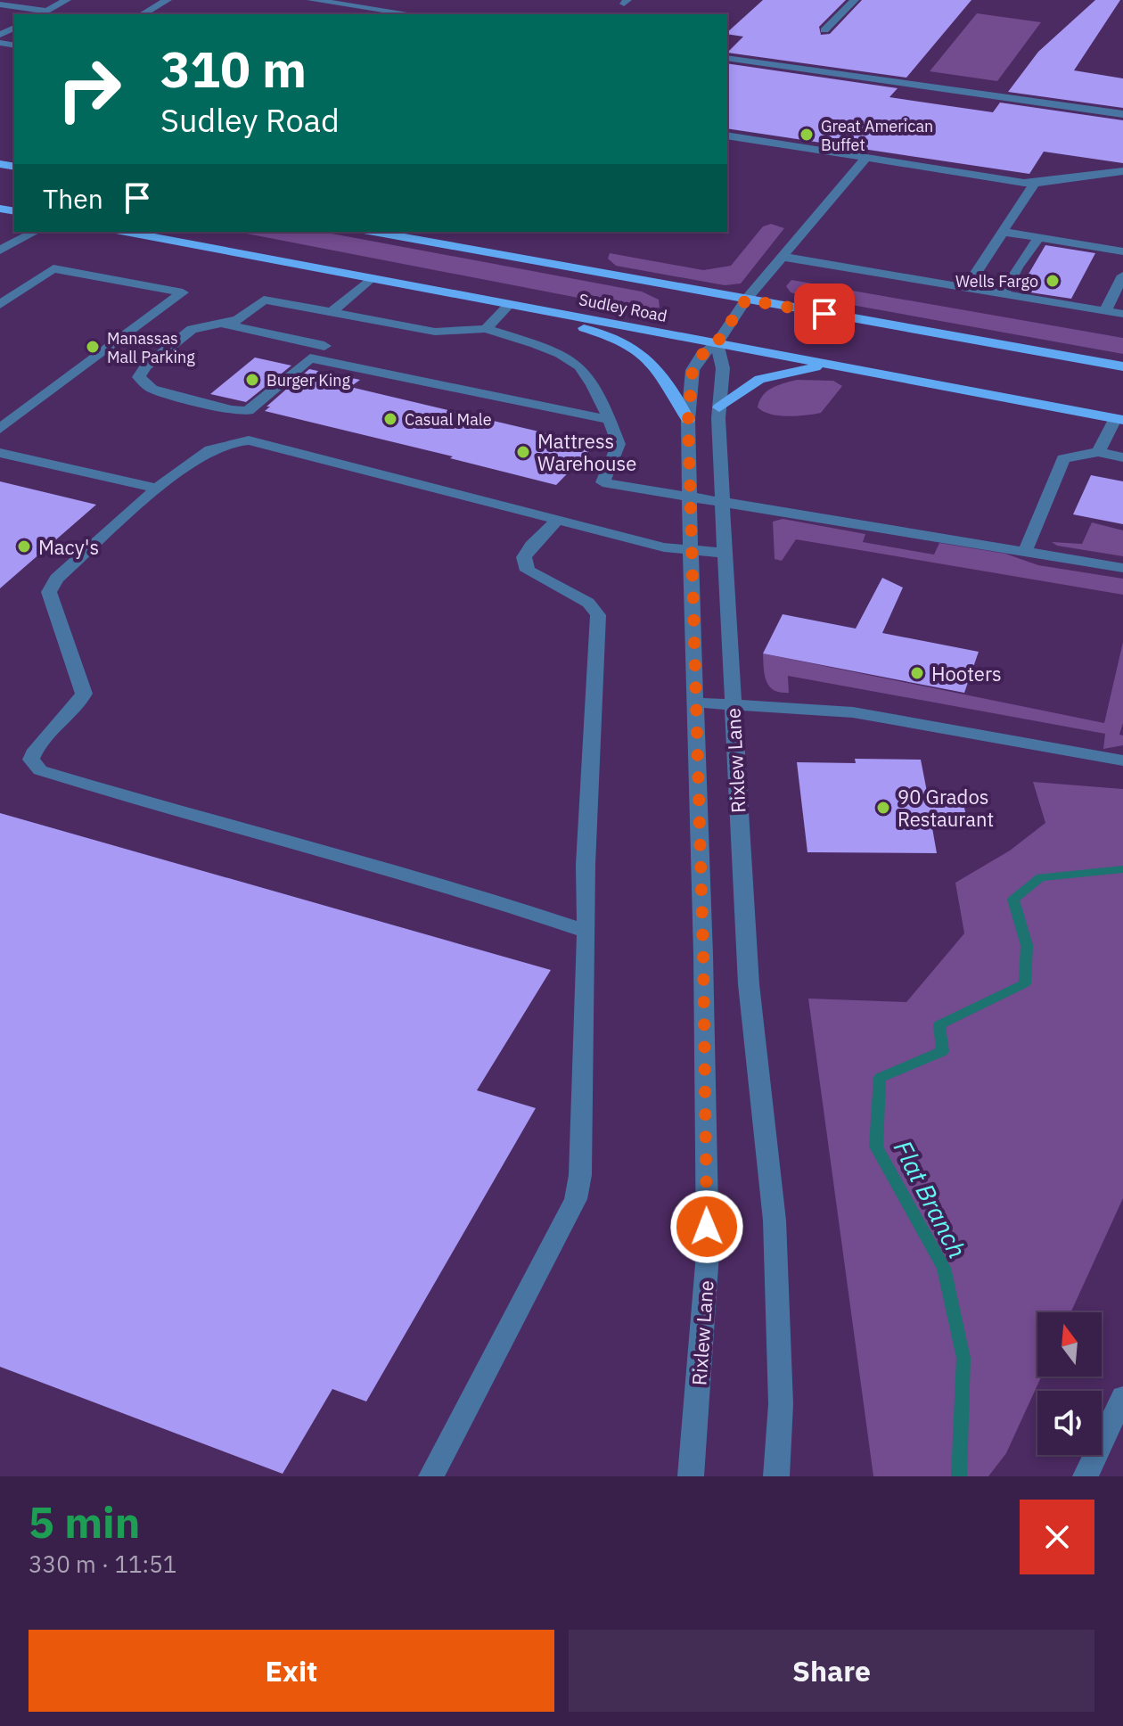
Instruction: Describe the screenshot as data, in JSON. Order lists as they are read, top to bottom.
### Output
{
  "streets": {
    "main road": ["Sudley Road"],
    "street": ["Rixlew Lane"]
  },
  "crossings": [
    ["Sudley Road", "Rixlew Lane"]
  ],
  "water": ["Flat Branch"],
  "places": [
    "Great American Buffet",
    "Wells Fargo",
    "Manassas Mall Parking",
    "Burger King",
    "Casual Male",
    "Mattress Warehouse",
    "Macy's",
    "Hooters",
    "90 Grados Restaurant"
  ],
  "north": "top",
  "page": {
    "turn": ["310 m", "Sudley Road"],
    "then": "Then",
    "heading": ["5 min", "330 m · 11:51"],
    "buttons": ["Exit", "Share"]
  }
}
